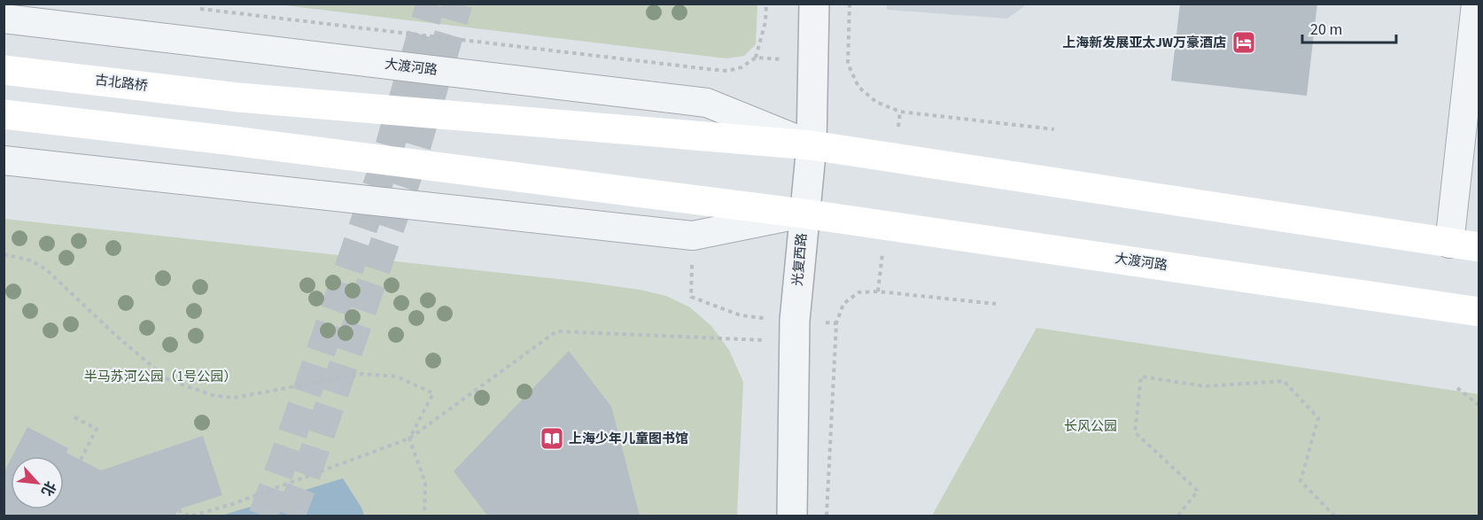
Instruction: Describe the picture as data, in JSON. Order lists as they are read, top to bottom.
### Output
{
  "streets": {
    "main road": ["大渡河路", "古北路桥"],
    "street": ["光复西路"]
  },
  "crossings": [
    ["大渡河路", "古北路桥"],
    ["大渡河路", "光复西路"]
  ],
  "parks": ["半马苏河公园（1号公园）", "长风公园"],
  "places": {
    "hotel": ["上海新发展亚太JW万豪酒店"],
    "library": ["上海少年儿童图书馆"]
  },
  "scale_bar": "20 m",
  "north": "bottom right"
}
